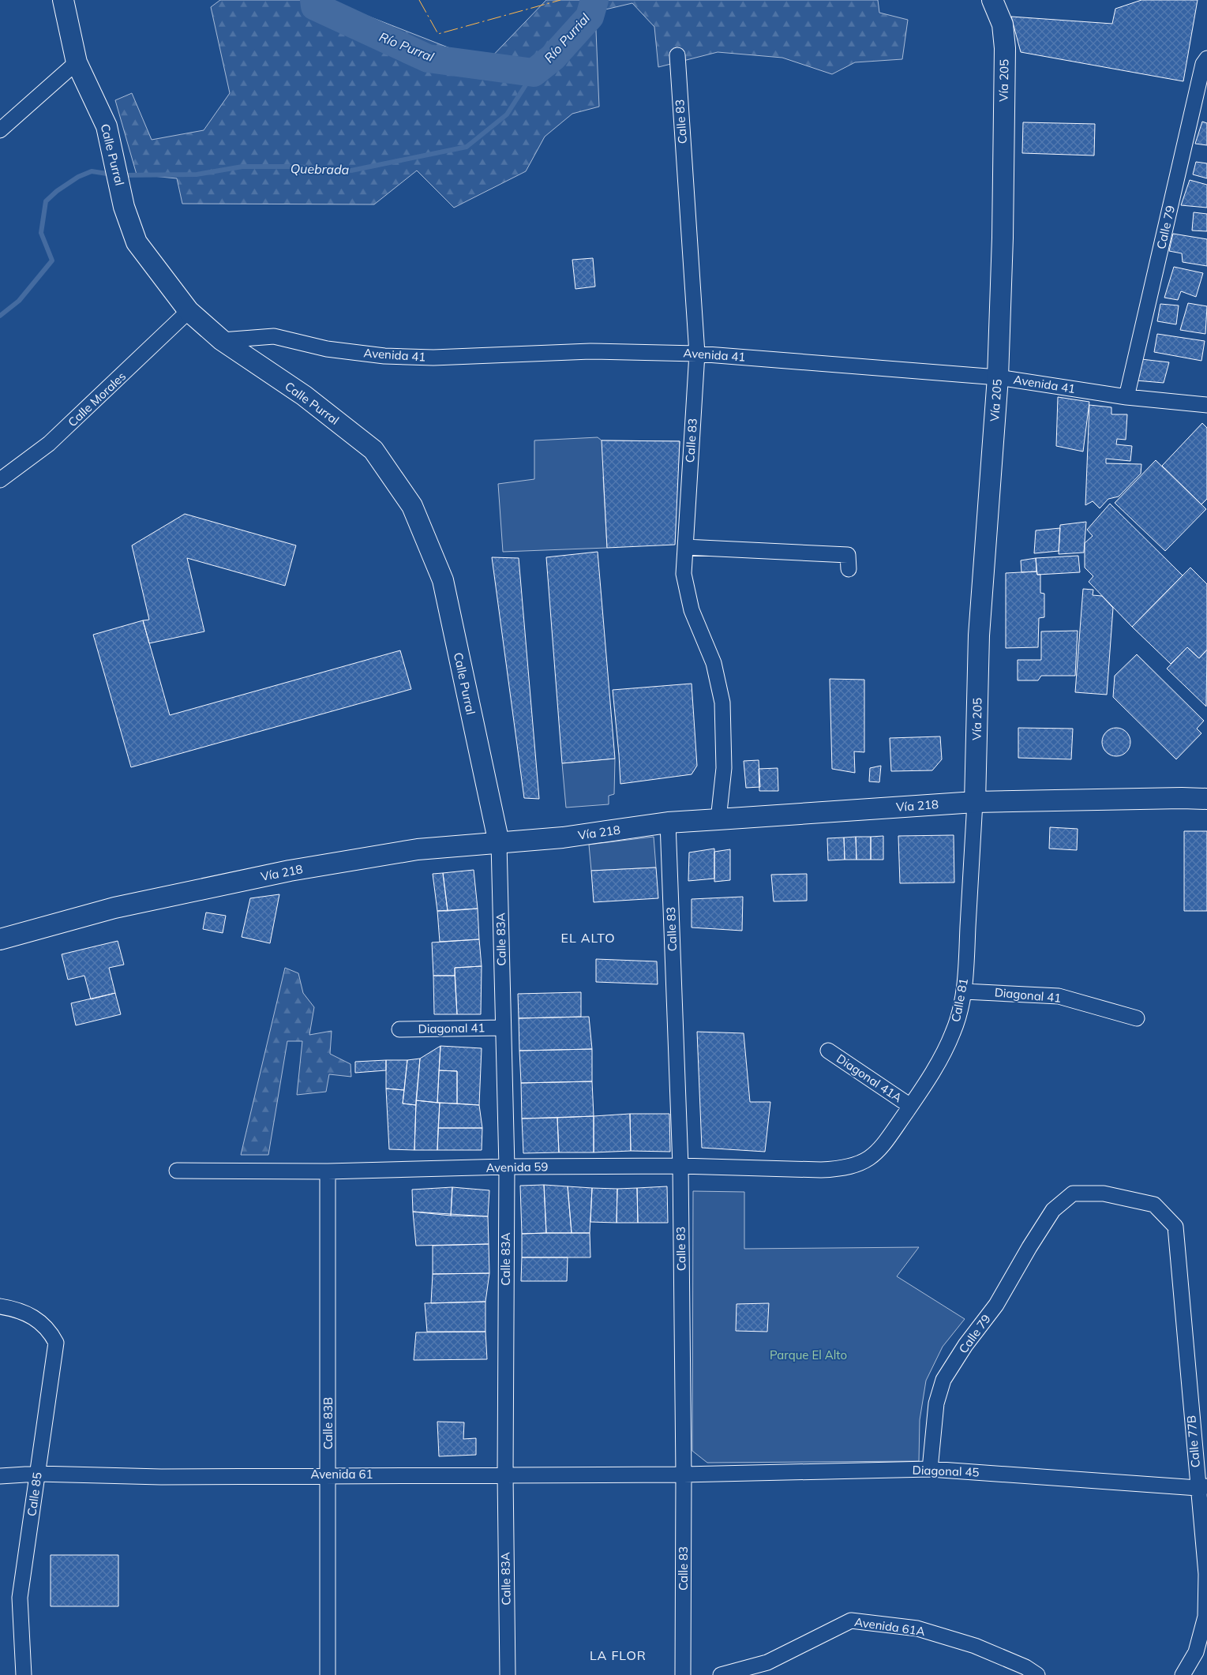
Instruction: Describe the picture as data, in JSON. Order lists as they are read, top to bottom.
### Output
{
  "streets": {
    "main road": ["Vía 205", "Calle Purral", "Vía 218"],
    "street": [
      "Calle 83",
      "Calle 79",
      "Avenida 41",
      "Calle Morales",
      "Calle 83A",
      "Diagonal 41",
      "Calle 81",
      "Diagonal 41A",
      "Avenida 59",
      "Calle 83B",
      "Calle 77B",
      "Diagonal 45",
      "Avenida 61",
      "Calle 85",
      "Avenida 61A"
    ]
  },
  "crossings": [
    ["Vía 205", "Avenida 41"],
    ["Vía 205", "Vía 218"],
    ["Vía 205", "Calle 81"],
    ["Calle 83", "Avenida 41"],
    ["Calle 83", "Vía 218"],
    ["Calle 83", "Avenida 59"],
    ["Calle 83", "Diagonal 45"],
    ["Calle 83", "Avenida 61"],
    ["Calle Purral", "Avenida 41"],
    ["Calle Purral", "Calle Morales"],
    ["Calle Purral", "Vía 218"],
    ["Calle Purral", "Calle 83A"],
    ["Calle 79", "Avenida 41"],
    ["Calle 79", "Calle 77B"],
    ["Calle 79", "Diagonal 45"],
    ["Vía 218", "Calle 83A"],
    ["Vía 218", "Calle 81"],
    ["Calle 83A", "Diagonal 41"],
    ["Calle 83A", "Avenida 59"],
    ["Calle 83A", "Avenida 61"],
    ["Diagonal 41", "Calle 81"],
    ["Calle 81", "Diagonal 41A"],
    ["Calle 81", "Avenida 59"],
    ["Avenida 59", "Calle 83B"],
    ["Calle 83B", "Avenida 61"],
    ["Calle 77B", "Diagonal 45"],
    ["Diagonal 45", "Avenida 61"],
    ["Avenida 61", "Calle 85"]
  ],
  "districts": ["EL ALTO", "LA FLOR"],
  "water": ["Río Purrial", "Río Purral", "Quebrada"],
  "parks": ["Parque El Alto"]
}
